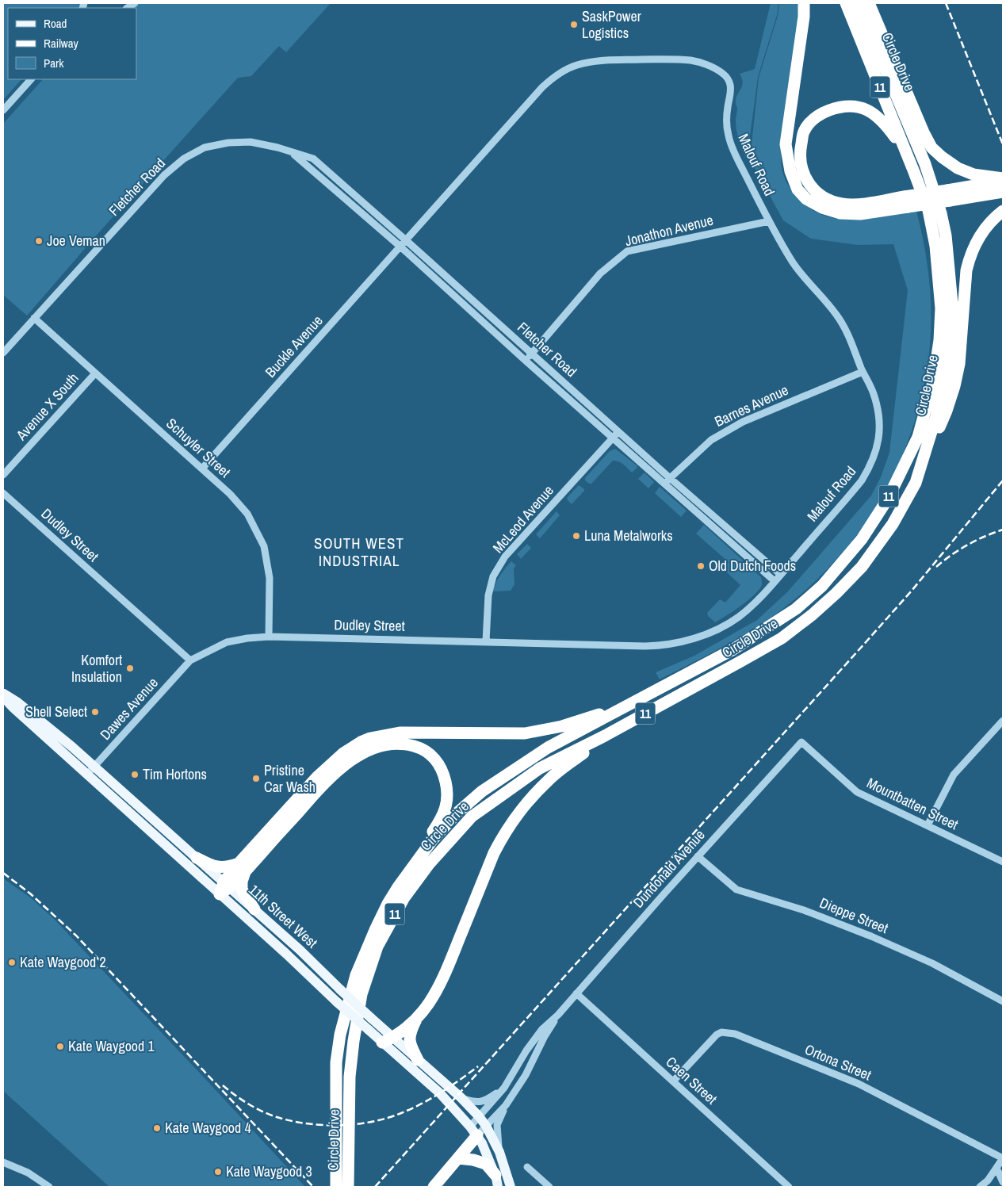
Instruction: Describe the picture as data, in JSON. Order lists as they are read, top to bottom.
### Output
{
  "streets": {
    "highway": ["Circle Drive", "11"],
    "main road": ["11th Street West"],
    "street": [
      "Malouf Road",
      "Fletcher Road",
      "Jonathon Avenue",
      "Buckle Avenue",
      "Barnes Avenue",
      "Avenue X South",
      "Schuyler Street",
      "McLeod Avenue",
      "Dudley Street",
      "Dawes Avenue",
      "Mountbatten Street",
      "Dundonald Avenue",
      "Dieppe Street",
      "Ortona Street",
      "Caen Street"
    ]
  },
  "crossings": [
    ["Malouf Road", "Fletcher Road"],
    ["Malouf Road", "Jonathon Avenue"],
    ["Malouf Road", "Buckle Avenue"],
    ["Malouf Road", "Barnes Avenue"],
    ["Malouf Road", "Dudley Street"],
    ["Fletcher Road", "Jonathon Avenue"],
    ["Fletcher Road", "Buckle Avenue"],
    ["Fletcher Road", "Barnes Avenue"],
    ["Fletcher Road", "Schuyler Street"],
    ["Fletcher Road", "McLeod Avenue"],
    ["Fletcher Road", "Dudley Street"],
    ["Buckle Avenue", "Schuyler Street"],
    ["Avenue X South", "Schuyler Street"],
    ["Schuyler Street", "Dudley Street"],
    ["McLeod Avenue", "Dudley Street"],
    ["Dudley Street", "Dawes Avenue"],
    ["Dawes Avenue", "11th Street West"],
    ["Mountbatten Street", "Dundonald Avenue"],
    ["Dundonald Avenue", "Dieppe Street"],
    ["Dundonald Avenue", "11th Street West"],
    ["Dundonald Avenue", "Caen Street"],
    ["Ortona Street", "Caen Street"]
  ],
  "districts": ["SOUTH WEST INDUSTRIAL"],
  "places": [
    "SaskPower Logistics",
    "Joe Veman",
    "Luna Metalworks",
    "Old Dutch Foods",
    "Komfort Insulation",
    "Shell Select",
    "Tim Hortons",
    "Pristine Car Wash",
    "Kate Waygood 2",
    "Kate Waygood 1",
    "Kate Waygood 4",
    "Kate Waygood 3"
  ],
  "legend": ["Road", "Railway", "Park"]
}
